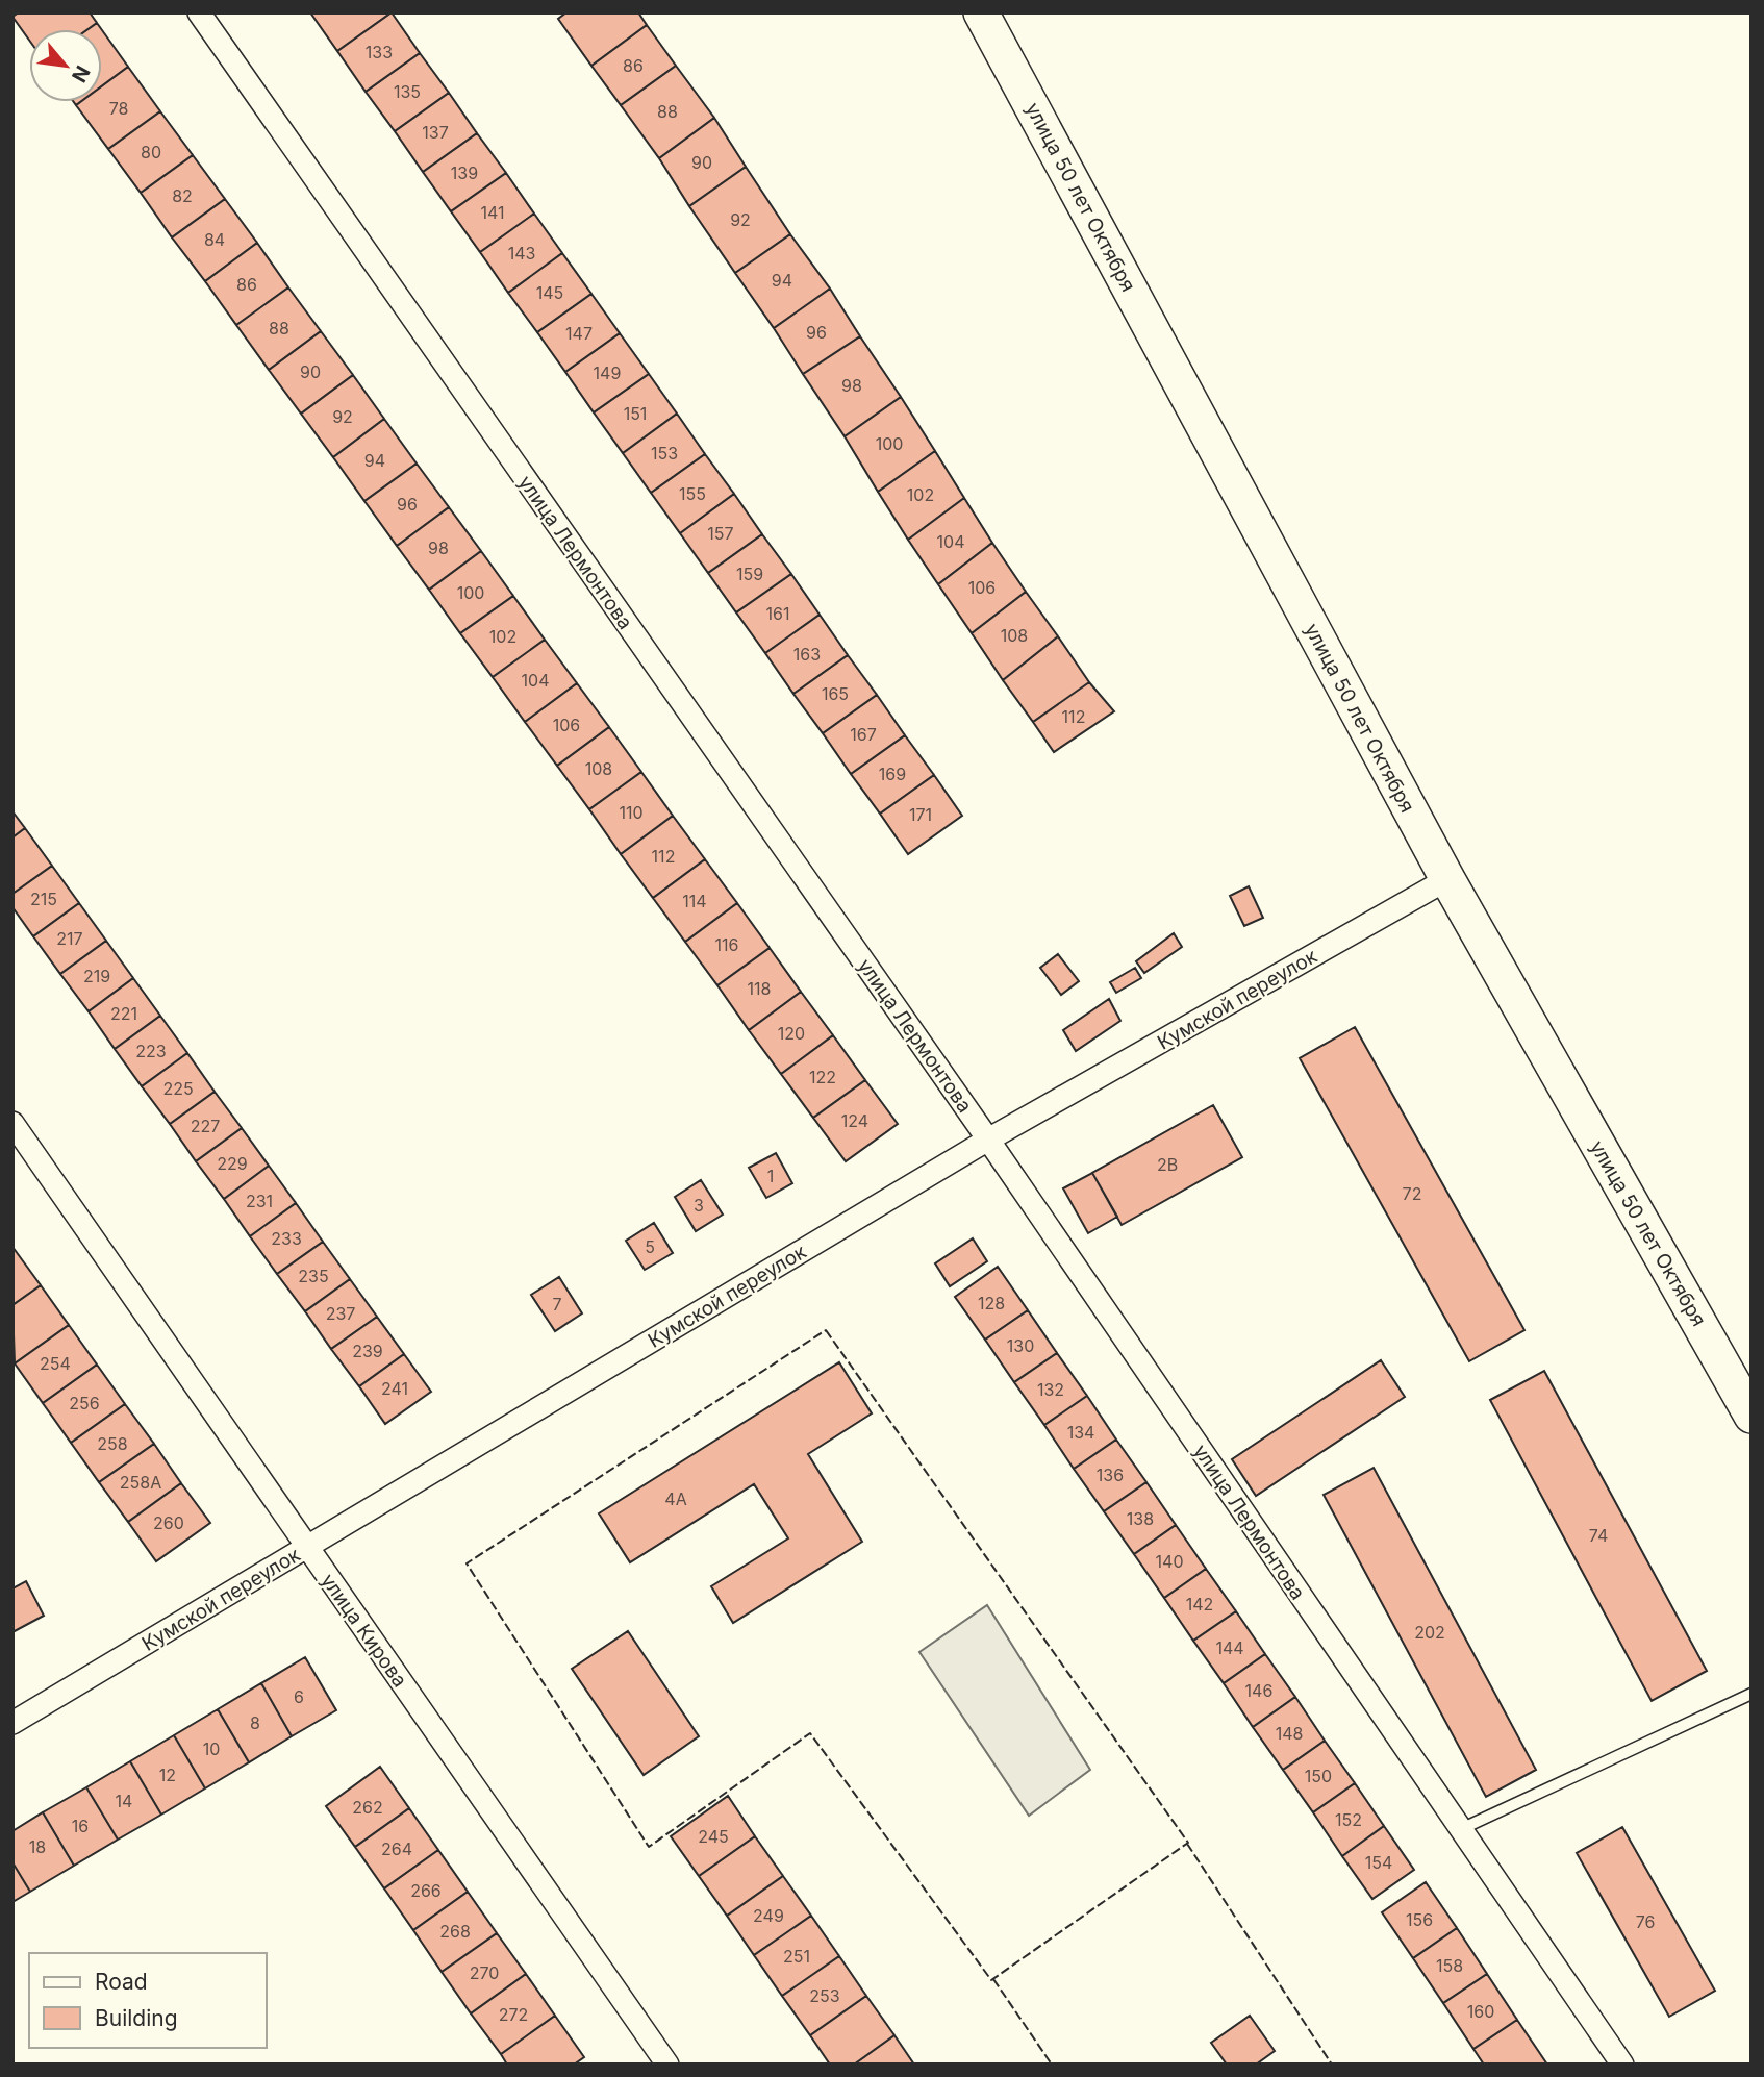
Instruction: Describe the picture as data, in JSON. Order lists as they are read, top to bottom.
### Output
{
  "streets": {
    "highway": ["улица 50 лет Октября"],
    "street": ["улица Лермонтова", "Кумской переулок", "улица Кирова"]
  },
  "crossings": [
    ["улица 50 лет Октября", "Кумской переулок"],
    ["улица Лермонтова", "Кумской переулок"],
    ["Кумской переулок", "улица Кирова"]
  ],
  "house_numbers": [
    "133",
    "86",
    "135",
    "78",
    "88",
    "137",
    "80",
    "90",
    "139",
    "82",
    "141",
    "92",
    "84",
    "143",
    "94",
    "86",
    "145",
    "88",
    "96",
    "147",
    "90",
    "149",
    "98",
    "151",
    "92",
    "100",
    "153",
    "94",
    "155",
    "102",
    "96",
    "157",
    "104",
    "98",
    "159",
    "106",
    "100",
    "161",
    "108",
    "102",
    "163",
    "104",
    "165",
    "112",
    "106",
    "167",
    "108",
    "169",
    "110",
    "171",
    "112",
    "215",
    "114",
    "217",
    "116",
    "219",
    "118",
    "221",
    "120",
    "223",
    "122",
    "225",
    "124",
    "227",
    "229",
    "2В",
    "1",
    "72",
    "231",
    "3",
    "233",
    "5",
    "235",
    "128",
    "7",
    "237",
    "130",
    "239",
    "254",
    "241",
    "132",
    "256",
    "134",
    "258",
    "136",
    "258А",
    "4А",
    "138",
    "260",
    "74",
    "140",
    "142",
    "202",
    "144",
    "146",
    "6",
    "8",
    "148",
    "10",
    "12",
    "150",
    "14",
    "262",
    "152",
    "16",
    "245",
    "18",
    "264",
    "154",
    "266",
    "249",
    "156",
    "76",
    "268",
    "251",
    "158",
    "270",
    "253",
    "160",
    "272"
  ],
  "legend": ["Road", "Building"],
  "north": "bottom right"
}
